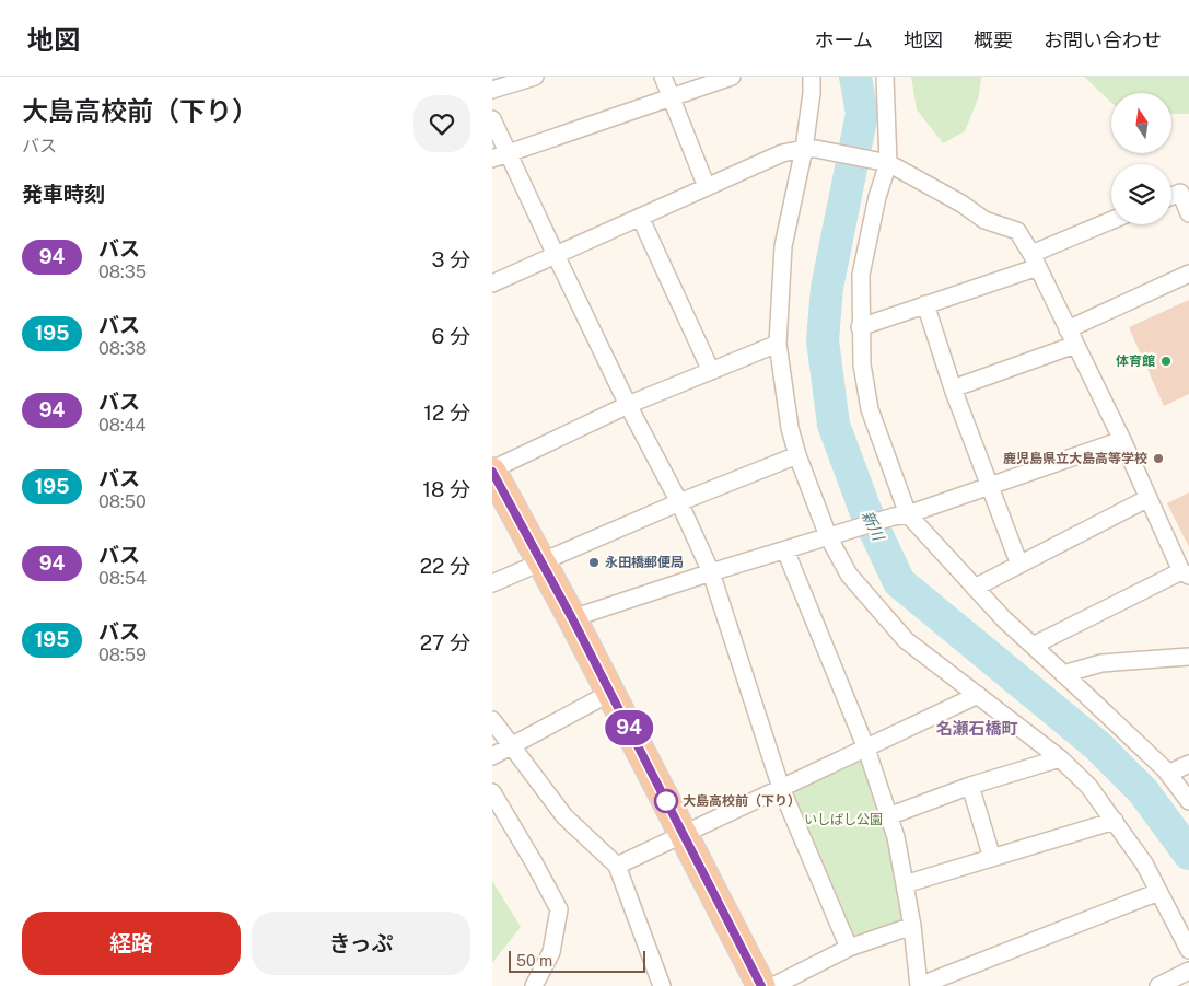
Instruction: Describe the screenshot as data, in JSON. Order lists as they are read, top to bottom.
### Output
{
  "districts": ["名瀬石橋町"],
  "water": ["新川"],
  "parks": ["いしばし公園"],
  "places": [
    "体育館",
    "鹿児島県立大島高等学校",
    "永田橋郵便局",
    "大島高校前（下り）"
  ],
  "lines": ["bus line 94"],
  "scale_bar": "50 m",
  "north": "top",
  "page": {
    "header": "地図",
    "nav": [
      "ホーム",
      "地図",
      "概要",
      "お問い合わせ"
    ],
    "heading": [
      ["大島高校前（下り）", "バス"],
      "発車時刻"
    ],
    "on_map": "94",
    "list": [
      {
        "mark": "94",
        "name": "バス",
        "note": "08:35",
        "value": "3 分"
      },
      {
        "mark": "195",
        "name": "バス",
        "note": "08:38",
        "value": "6 分"
      },
      {
        "mark": "94",
        "name": "バス",
        "note": "08:44",
        "value": "12 分"
      },
      {
        "mark": "195",
        "name": "バス",
        "note": "08:50",
        "value": "18 分"
      },
      {
        "mark": "94",
        "name": "バス",
        "note": "08:54",
        "value": "22 分"
      },
      {
        "mark": "195",
        "name": "バス",
        "note": "08:59",
        "value": "27 分"
      }
    ],
    "buttons": ["経路", "きっぷ"],
    "scale": "50 m"
  }
}
